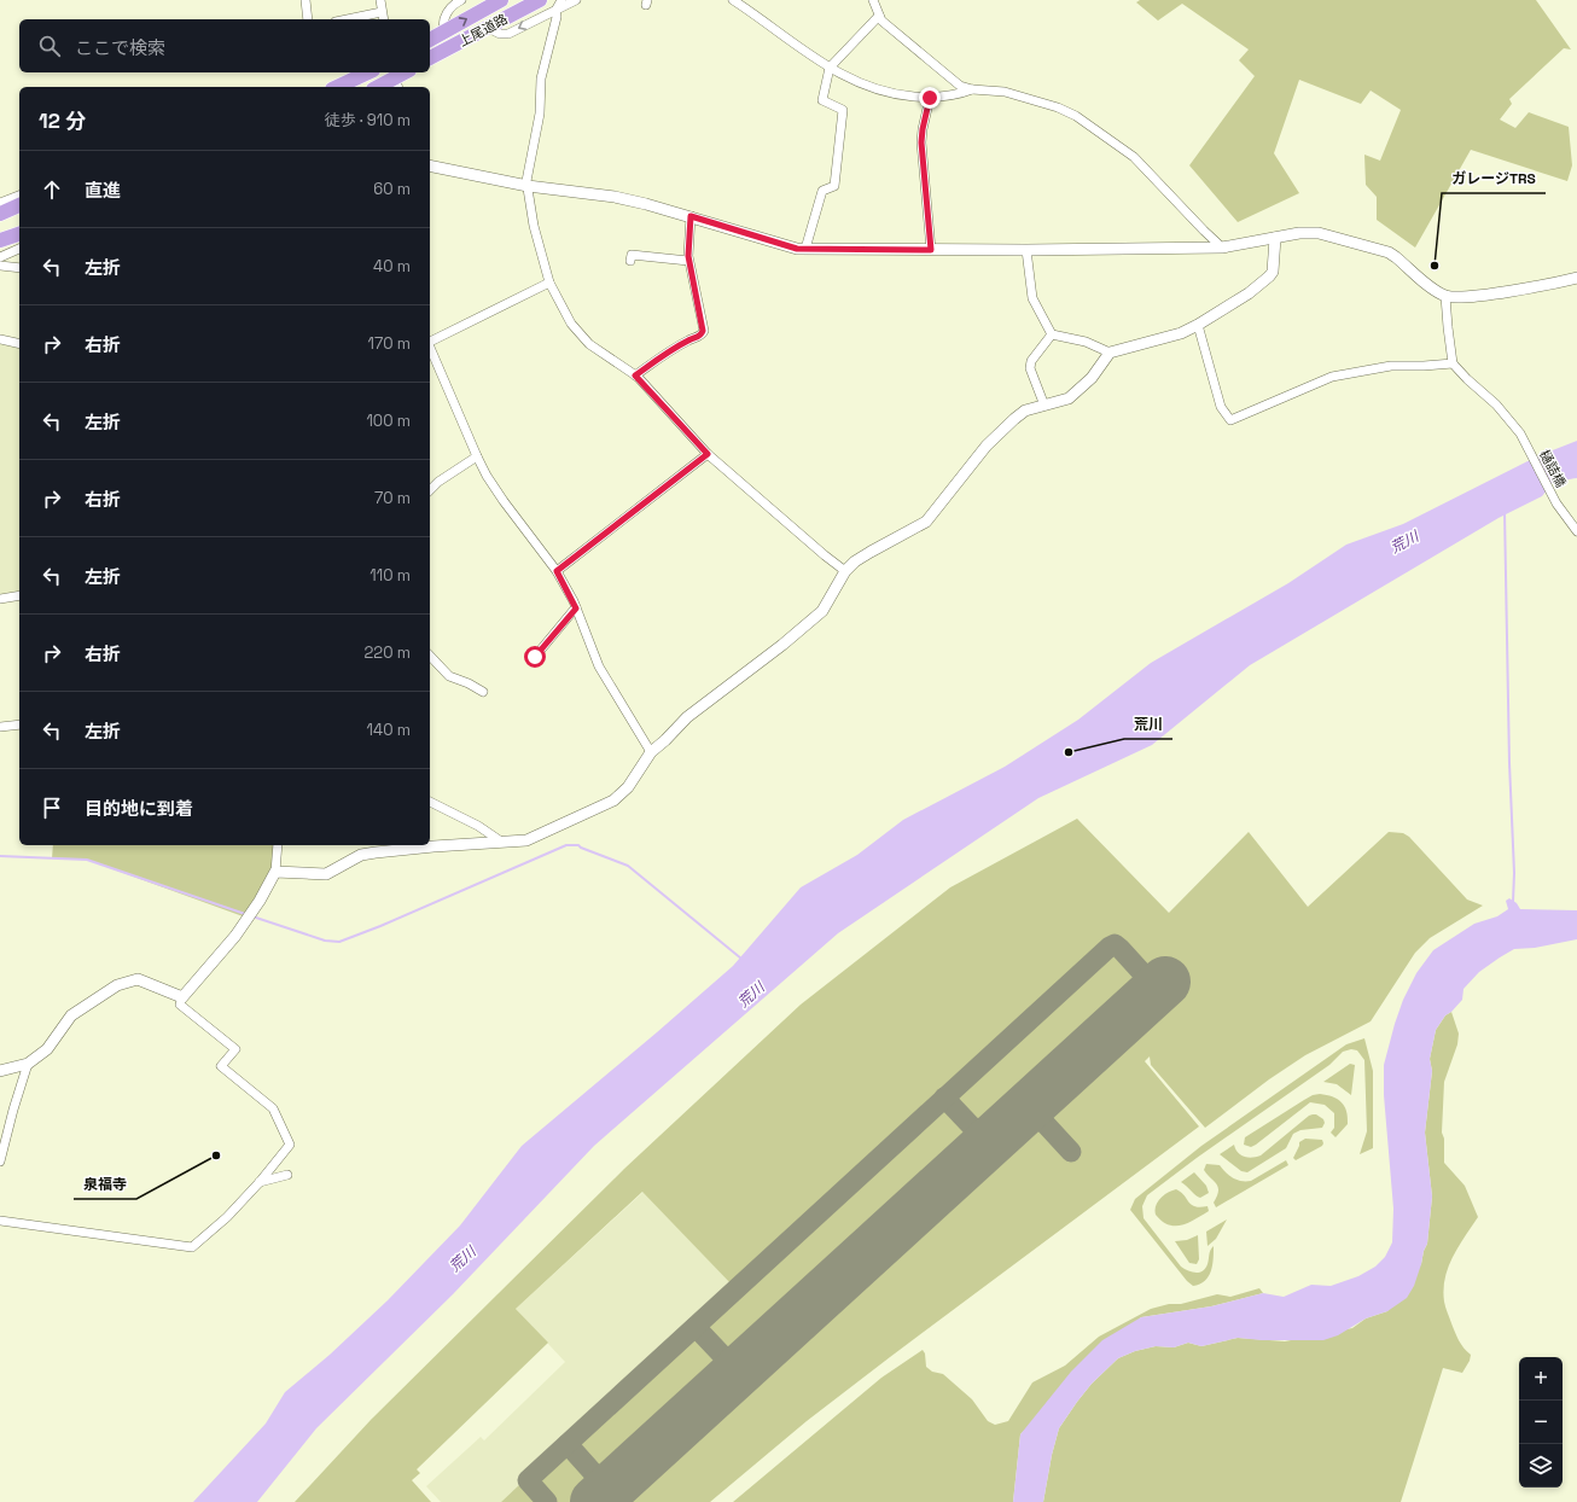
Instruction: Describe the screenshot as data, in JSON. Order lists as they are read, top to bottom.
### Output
{
  "streets": {
    "highway": ["上尾道路"],
    "street": ["樋詰橋"]
  },
  "water": ["荒川"],
  "places": ["ガレージTRS", "荒川", "泉福寺"],
  "page": {
    "search": "ここで検索",
    "heading": ["12 分", "徒歩 · 910 m"],
    "list": [
      ["直進", "60 m"],
      ["左折", "40 m"],
      ["右折", "170 m"],
      ["左折", "100 m"],
      ["右折", "70 m"],
      ["左折", "110 m"],
      ["右折", "220 m"],
      ["左折", "140 m"],
      "目的地に到着"
    ],
    "map_buttons": ["+", "−"]
  }
}
